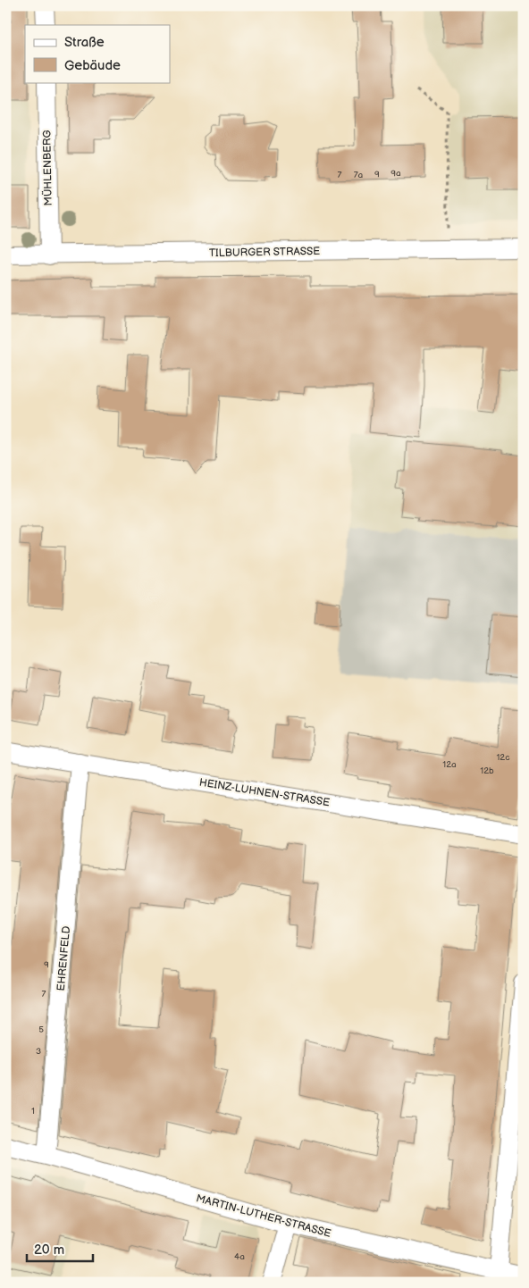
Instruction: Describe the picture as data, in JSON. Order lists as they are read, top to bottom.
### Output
{
  "streets": {
    "street": [
      "MÜHLENBERG",
      "TILBURGER STRASSE",
      "HEINZ-LUHNEN-STRASSE",
      "EHRENFELD",
      "MARTIN-LUTHER-STRASSE"
    ]
  },
  "crossings": [
    ["MÜHLENBERG", "TILBURGER STRASSE"],
    ["HEINZ-LUHNEN-STRASSE", "EHRENFELD"],
    ["EHRENFELD", "MARTIN-LUTHER-STRASSE"]
  ],
  "house_numbers": [
    "9a",
    "9",
    "7",
    "7a",
    "12c",
    "12a",
    "12b",
    "9",
    "7",
    "5",
    "3",
    "1",
    "4a"
  ],
  "legend": ["Straße", "Gebäude"],
  "scale_bar": "20 m"
}
